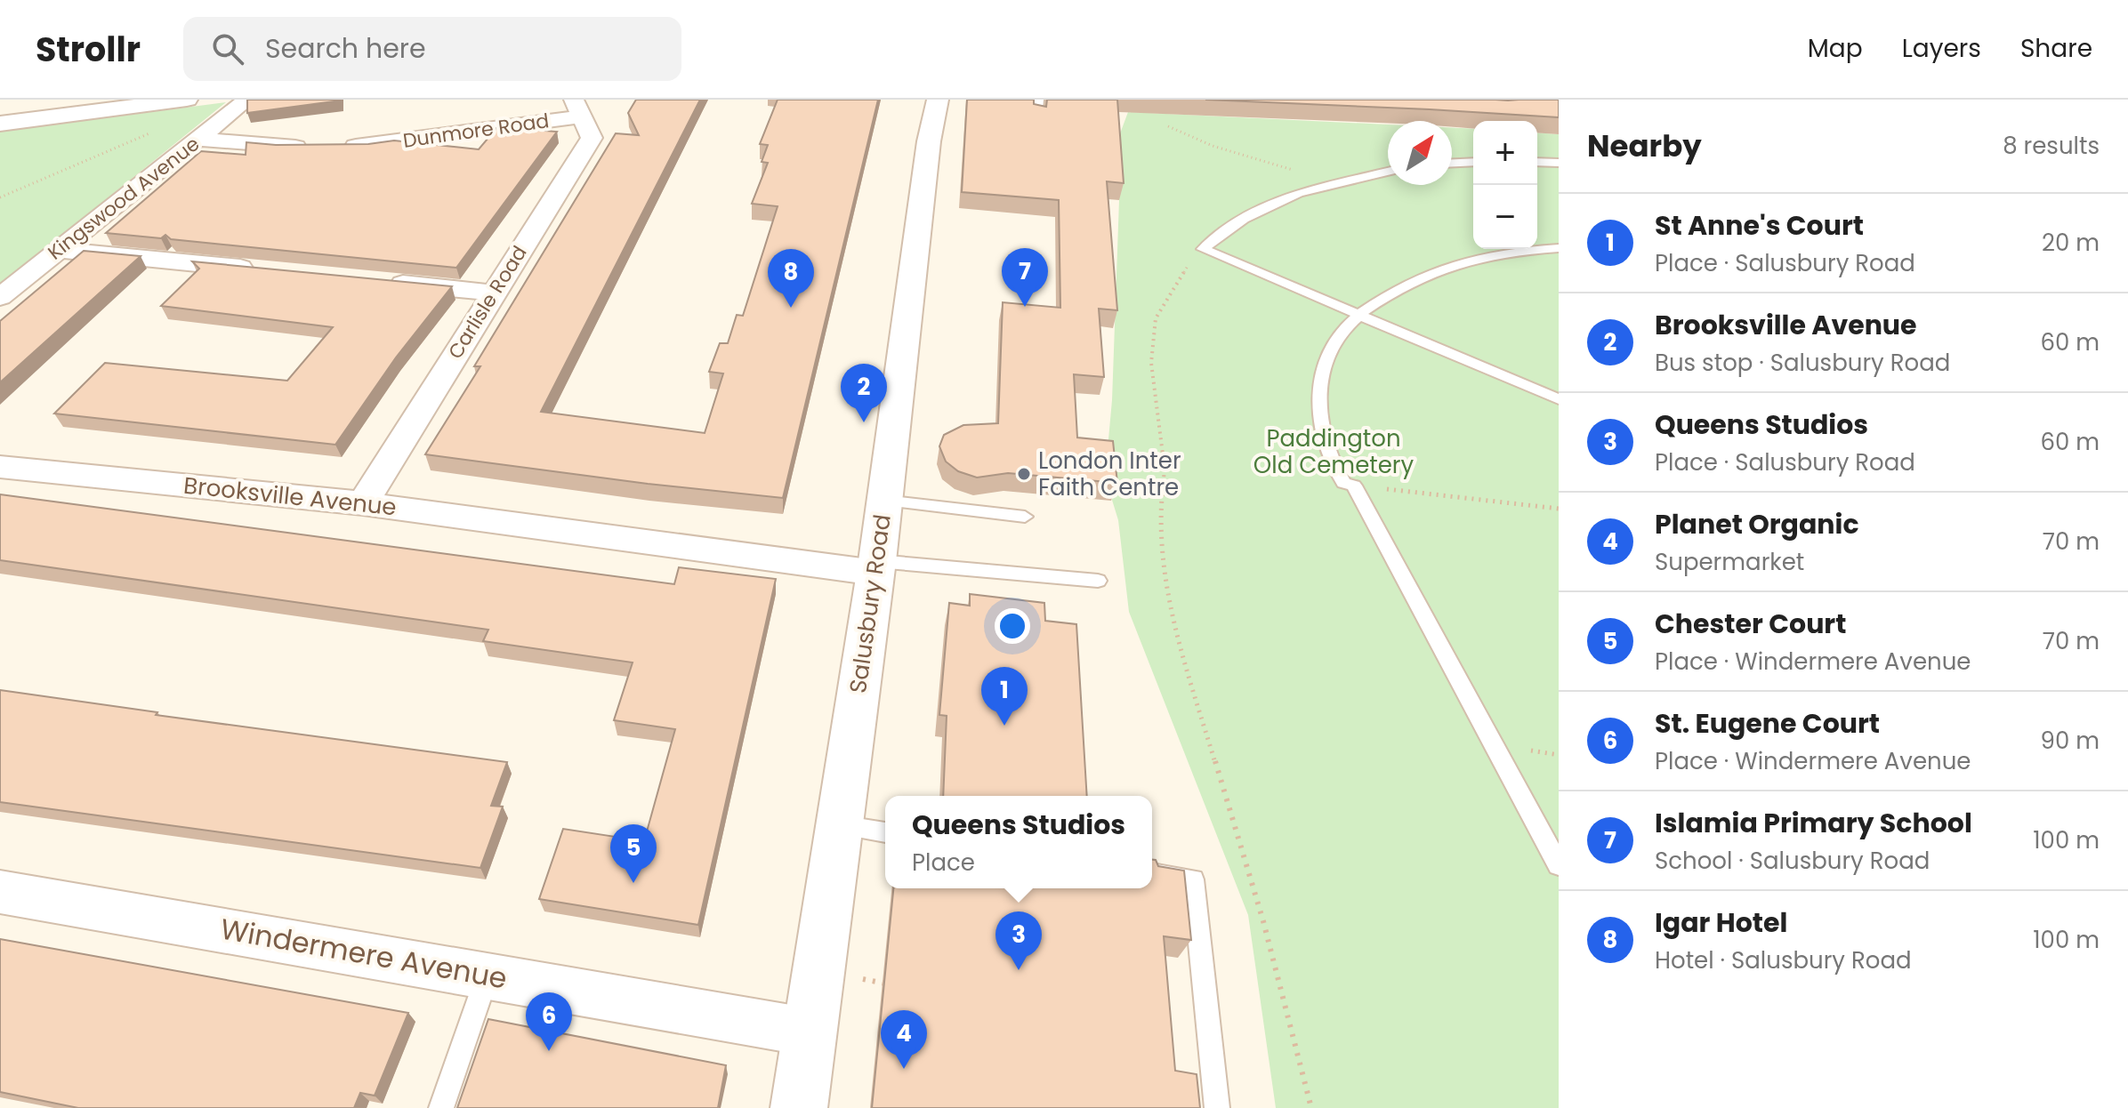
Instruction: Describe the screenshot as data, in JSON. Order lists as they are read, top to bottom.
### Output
{
  "streets": {
    "street": [
      "Dunmore Road",
      "Kingswood Avenue",
      "Carlisle Road",
      "Brooksville Avenue",
      "Salusbury Road",
      "Windermere Avenue"
    ]
  },
  "crossings": [
    ["Dunmore Road", "Kingswood Avenue"],
    ["Dunmore Road", "Carlisle Road"],
    ["Carlisle Road", "Brooksville Avenue"],
    ["Brooksville Avenue", "Salusbury Road"],
    ["Salusbury Road", "Windermere Avenue"]
  ],
  "parks": ["Paddington Old Cemetery"],
  "places": ["London Inter Faith Centre"],
  "north": "top right",
  "page": {
    "header": "Strollr",
    "search": "Search here",
    "nav": ["Map", "Layers", "Share"],
    "heading": ["Nearby", "8 results"],
    "map_buttons": ["+", "−"],
    "list": [
      {
        "mark": "1",
        "name": "St Anne's Court",
        "note": "Place · Salusbury Road",
        "value": "20 m"
      },
      {
        "mark": "2",
        "name": "Brooksville Avenue",
        "note": "Bus stop · Salusbury Road",
        "value": "60 m"
      },
      {
        "mark": "3",
        "name": "Queens Studios",
        "note": "Place · Salusbury Road",
        "value": "60 m"
      },
      {
        "mark": "4",
        "name": "Planet Organic",
        "note": "Supermarket",
        "value": "70 m"
      },
      {
        "mark": "5",
        "name": "Chester Court",
        "note": "Place · Windermere Avenue",
        "value": "70 m"
      },
      {
        "mark": "6",
        "name": "St. Eugene Court",
        "note": "Place · Windermere Avenue",
        "value": "90 m"
      },
      {
        "mark": "7",
        "name": "Islamia Primary School",
        "note": "School · Salusbury Road",
        "value": "100 m"
      },
      {
        "mark": "8",
        "name": "Igar Hotel",
        "note": "Hotel · Salusbury Road",
        "value": "100 m"
      }
    ],
    "pins": [
      "7",
      "8",
      "2",
      "1",
      "5",
      "3",
      "6",
      "4"
    ],
    "popup": ["Queens Studios", "Place"]
  }
}
